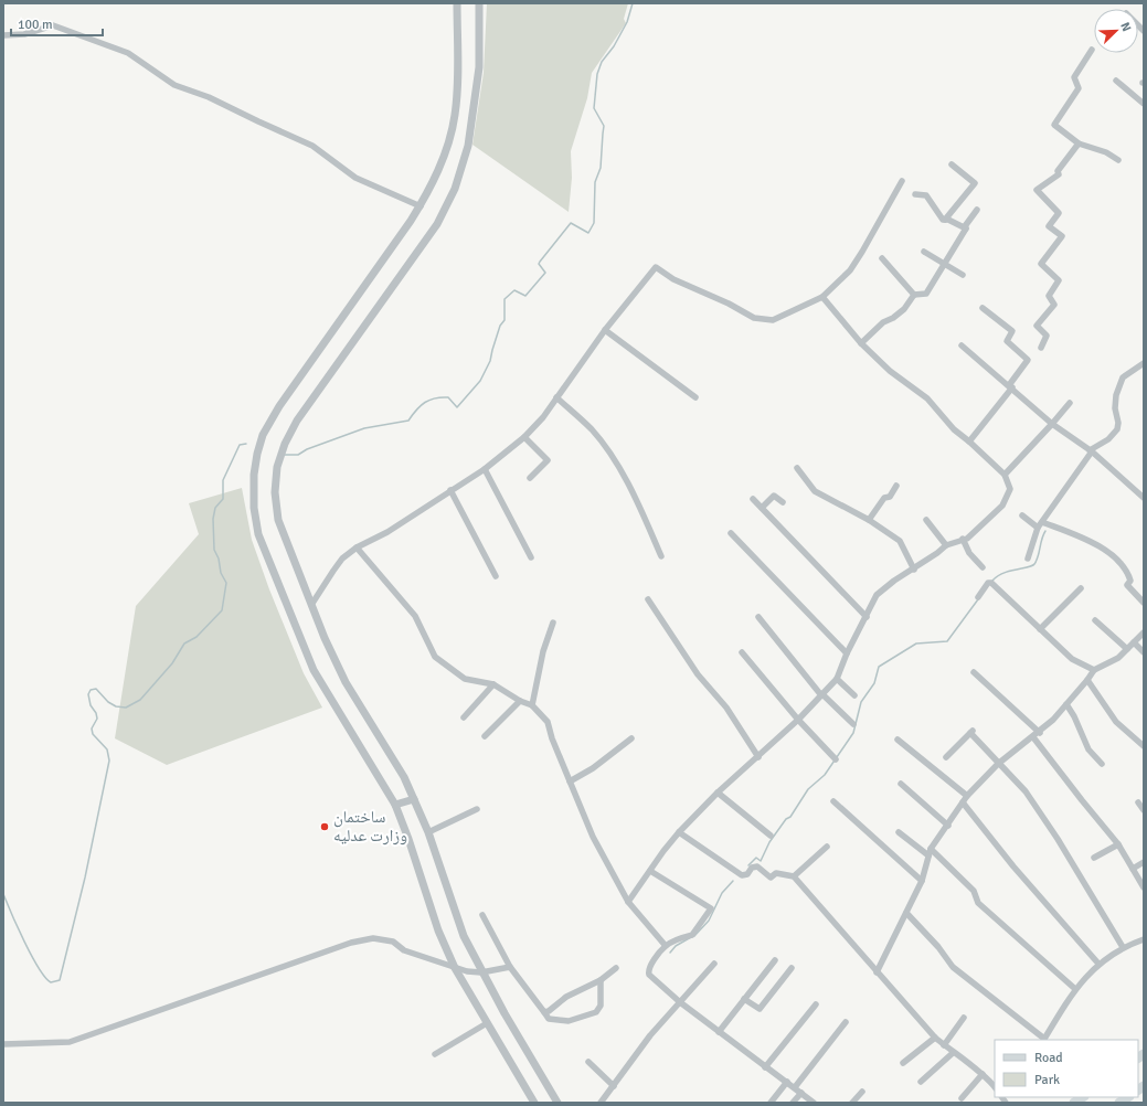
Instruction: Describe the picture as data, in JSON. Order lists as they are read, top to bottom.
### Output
{
  "places": ["ساختمان وزارت عدلیه"],
  "legend": ["Road", "Park"],
  "scale_bar": "100 m",
  "north": "top right"
}
